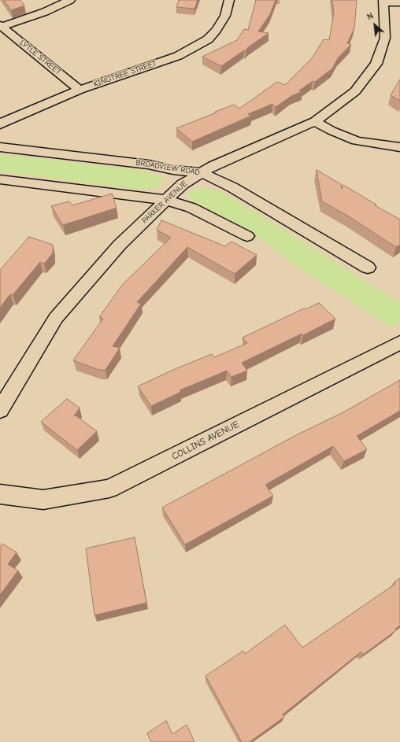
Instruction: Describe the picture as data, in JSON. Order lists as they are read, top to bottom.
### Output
{
  "streets": {
    "street": [
      "LYTLE STREET",
      "KINGTREE STREET",
      "BROADVIEW ROAD",
      "PARKER AVENUE",
      "COLLINS AVENUE"
    ]
  },
  "crossings": [
    ["LYTLE STREET", "KINGTREE STREET"],
    ["BROADVIEW ROAD", "PARKER AVENUE"]
  ],
  "north": "top left"
}
